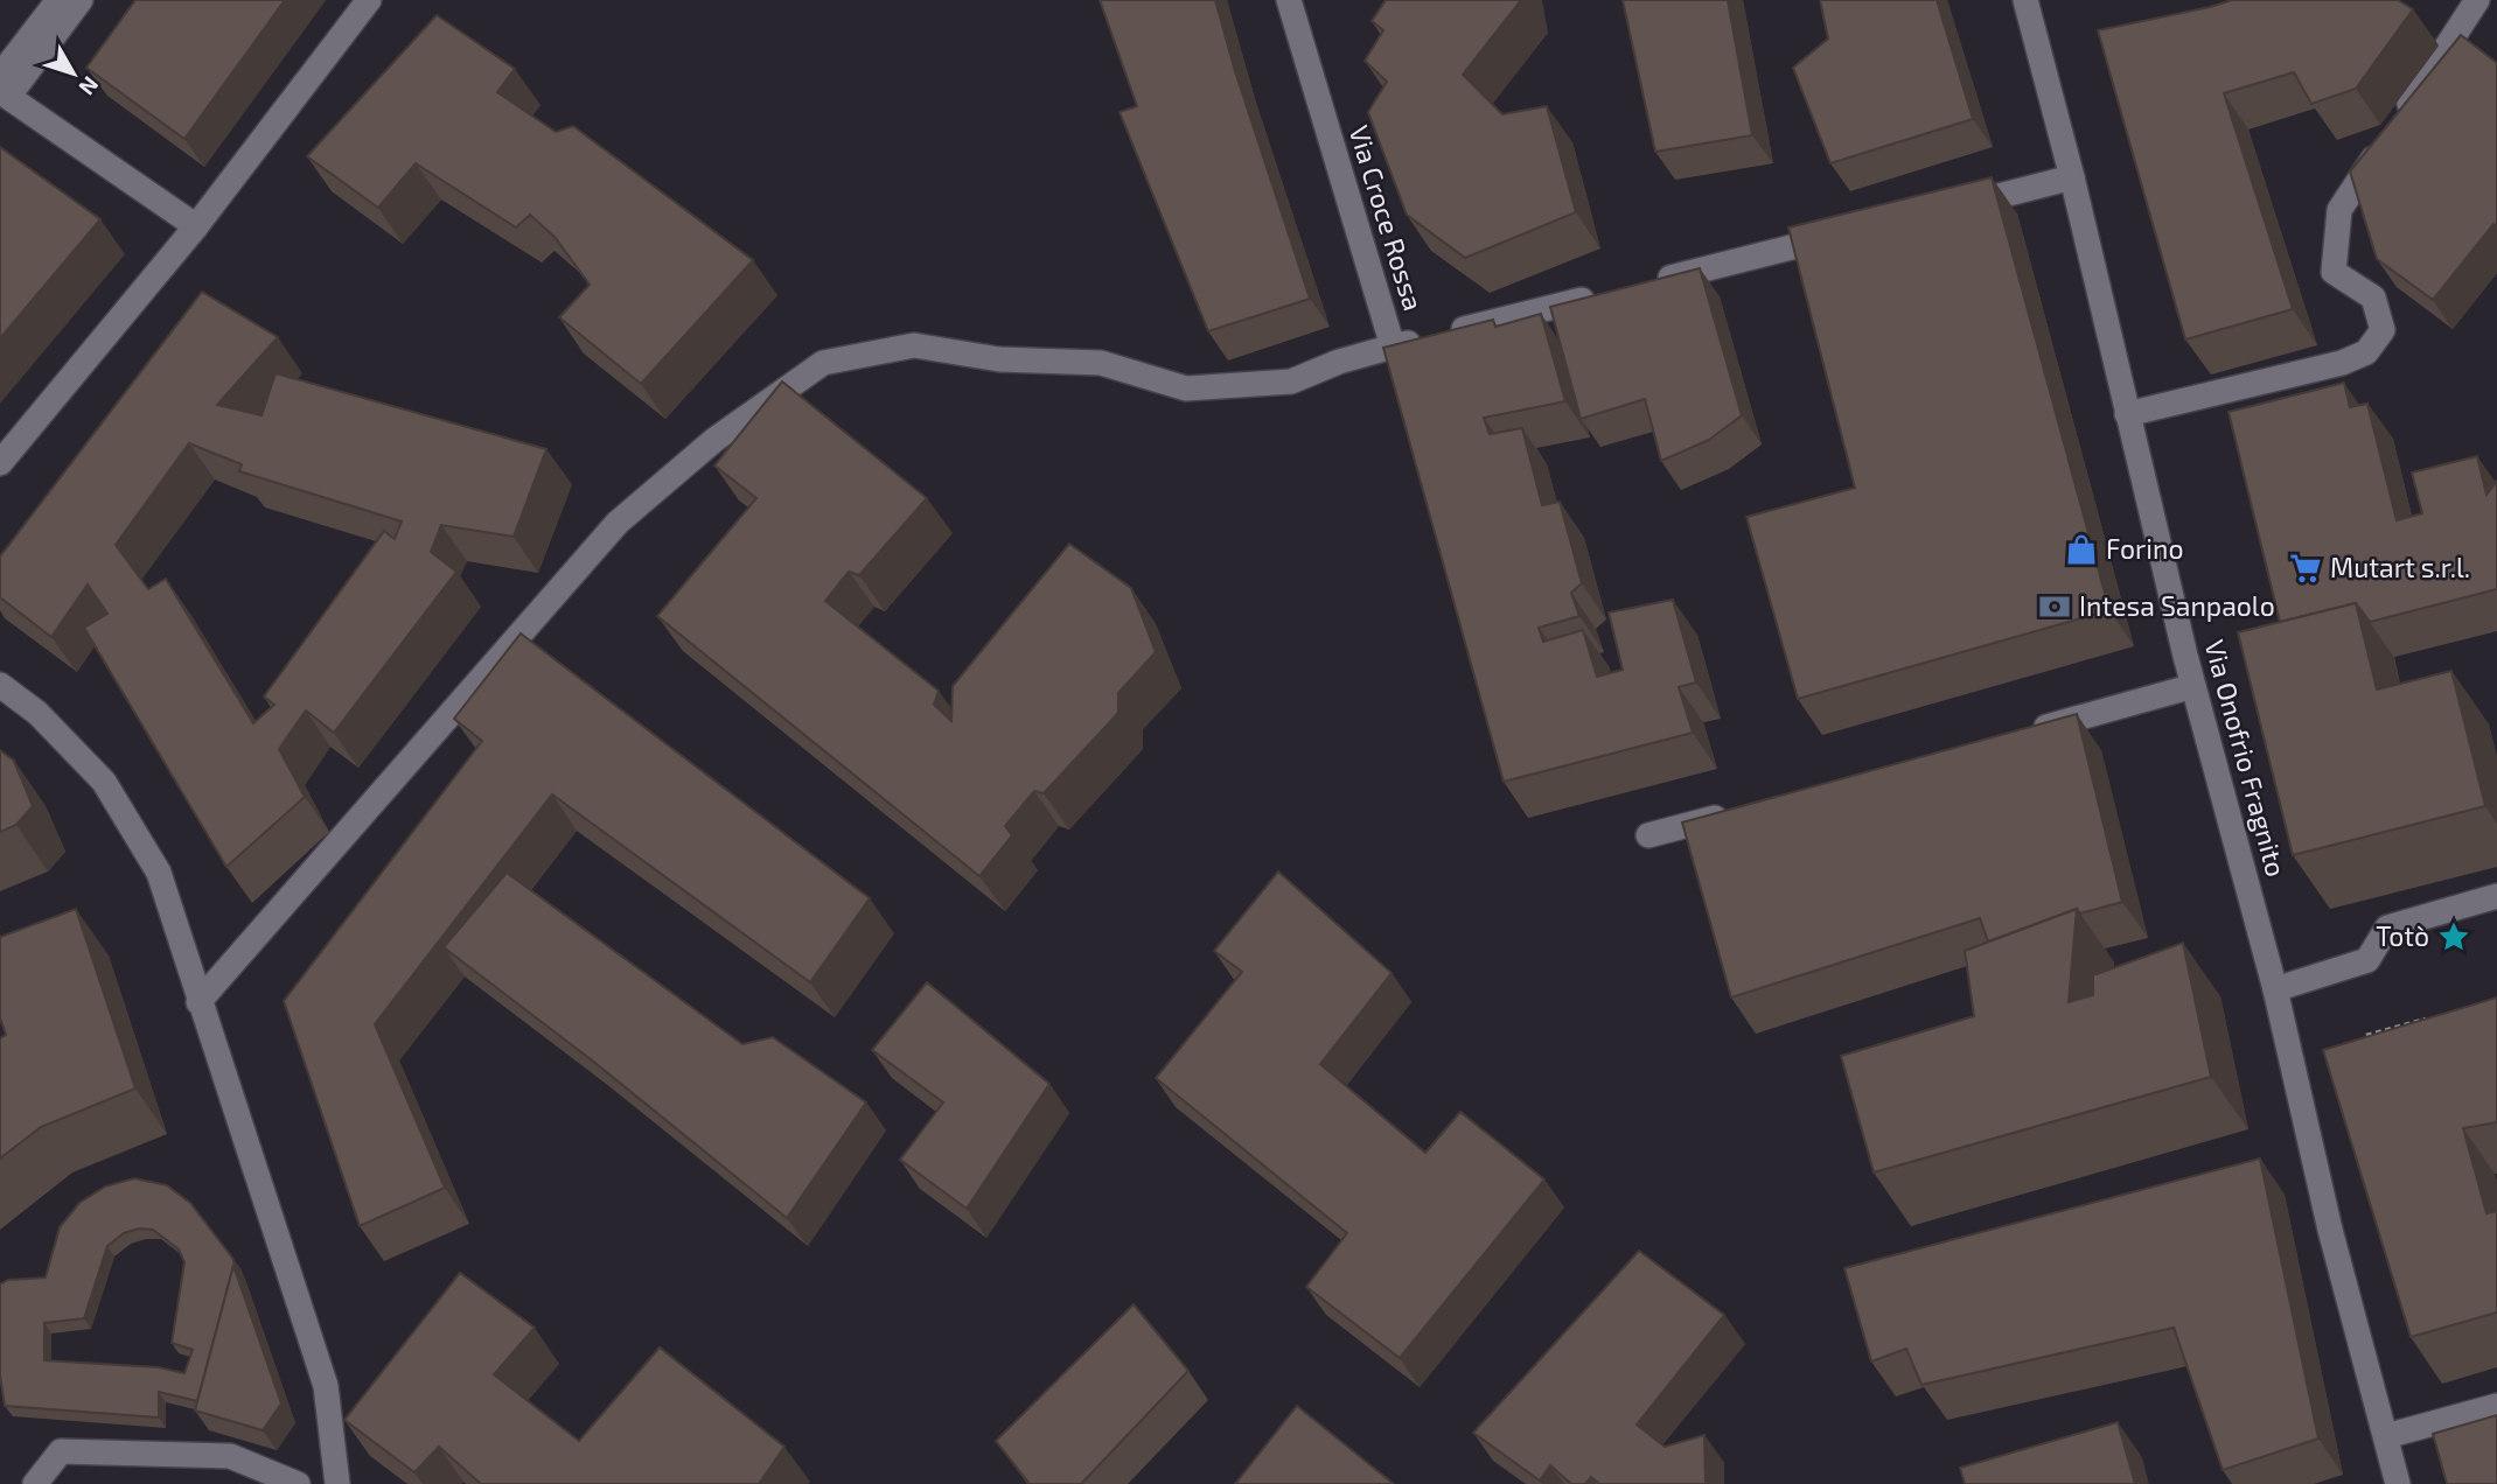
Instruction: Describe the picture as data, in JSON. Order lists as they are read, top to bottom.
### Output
{
  "streets": {
    "street": ["Via Croce Rossa", "Via Onofrio Fragnito"]
  },
  "places": {
    "shop": ["Forino"],
    "supermarket": ["Mutart s.r.l."],
    "bank": ["Intesa Sanpaolo"],
    "place": ["Totò"]
  },
  "north": "bottom right"
}
